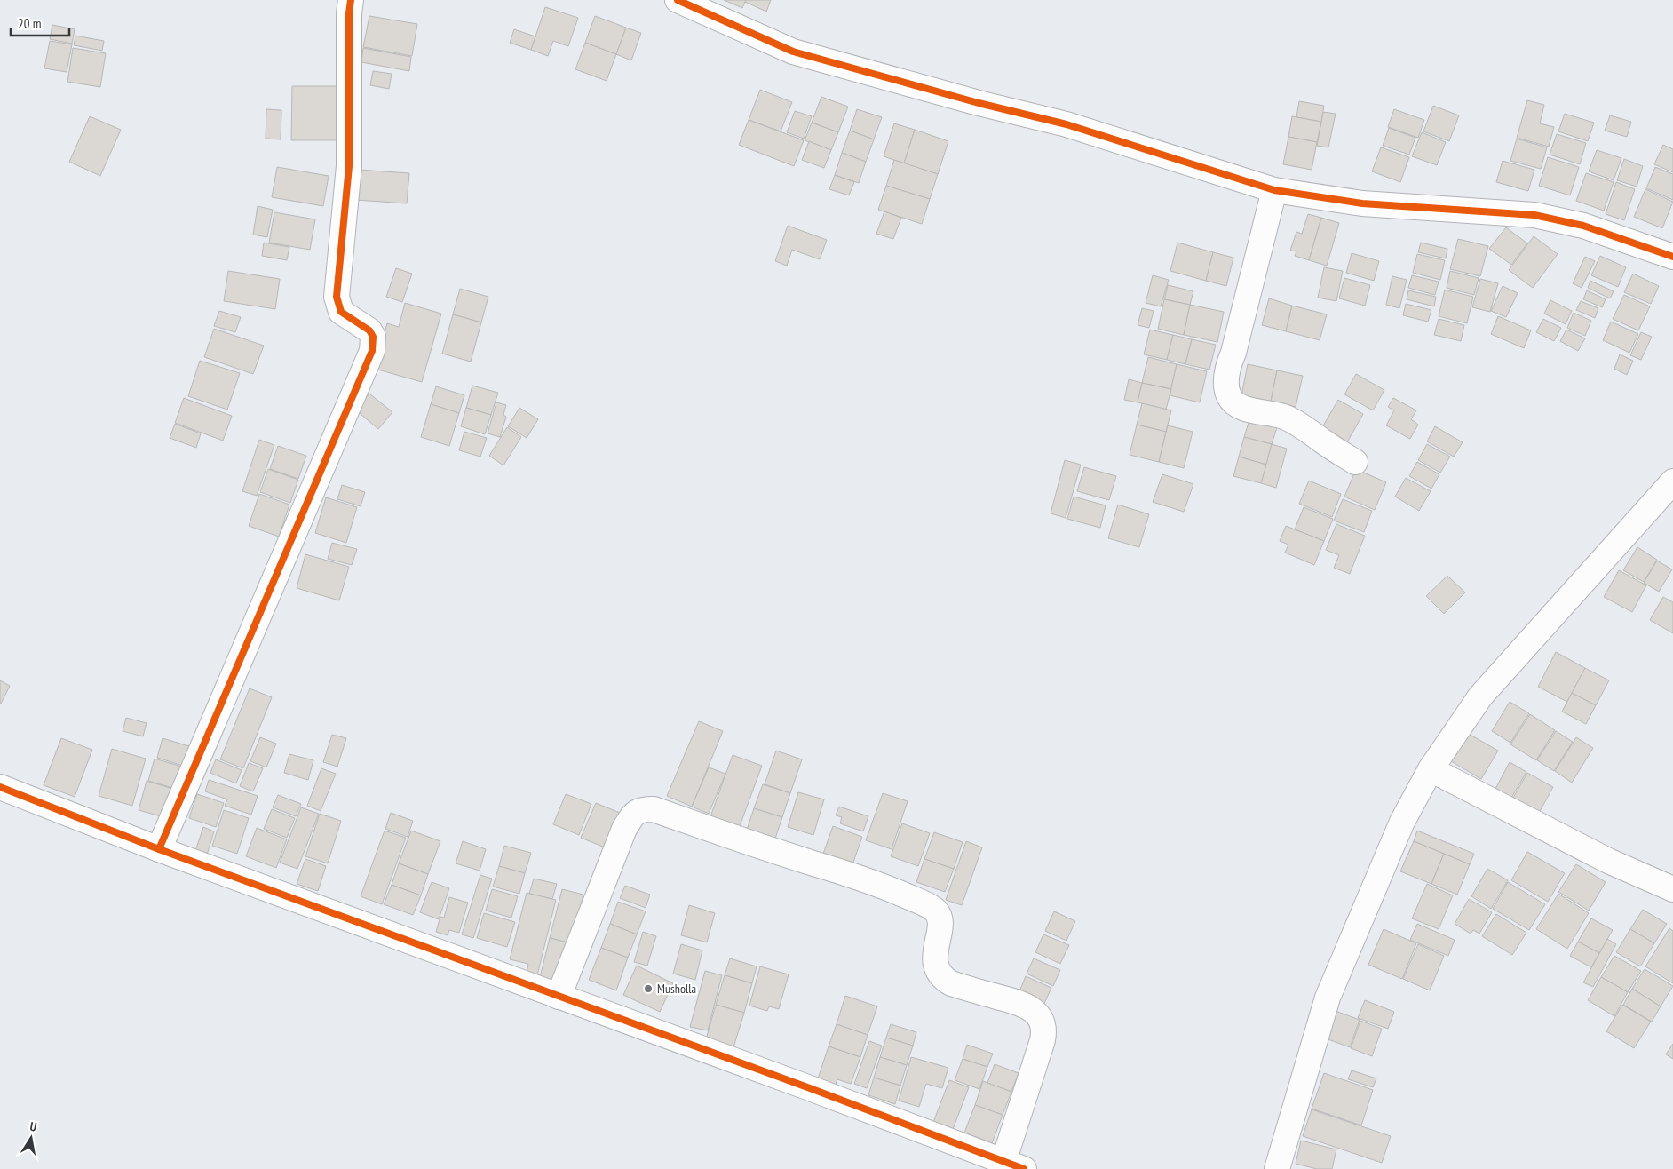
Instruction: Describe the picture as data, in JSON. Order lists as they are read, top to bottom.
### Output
{
  "places": ["Musholla"],
  "scale_bar": "20 m",
  "north": "top"
}
